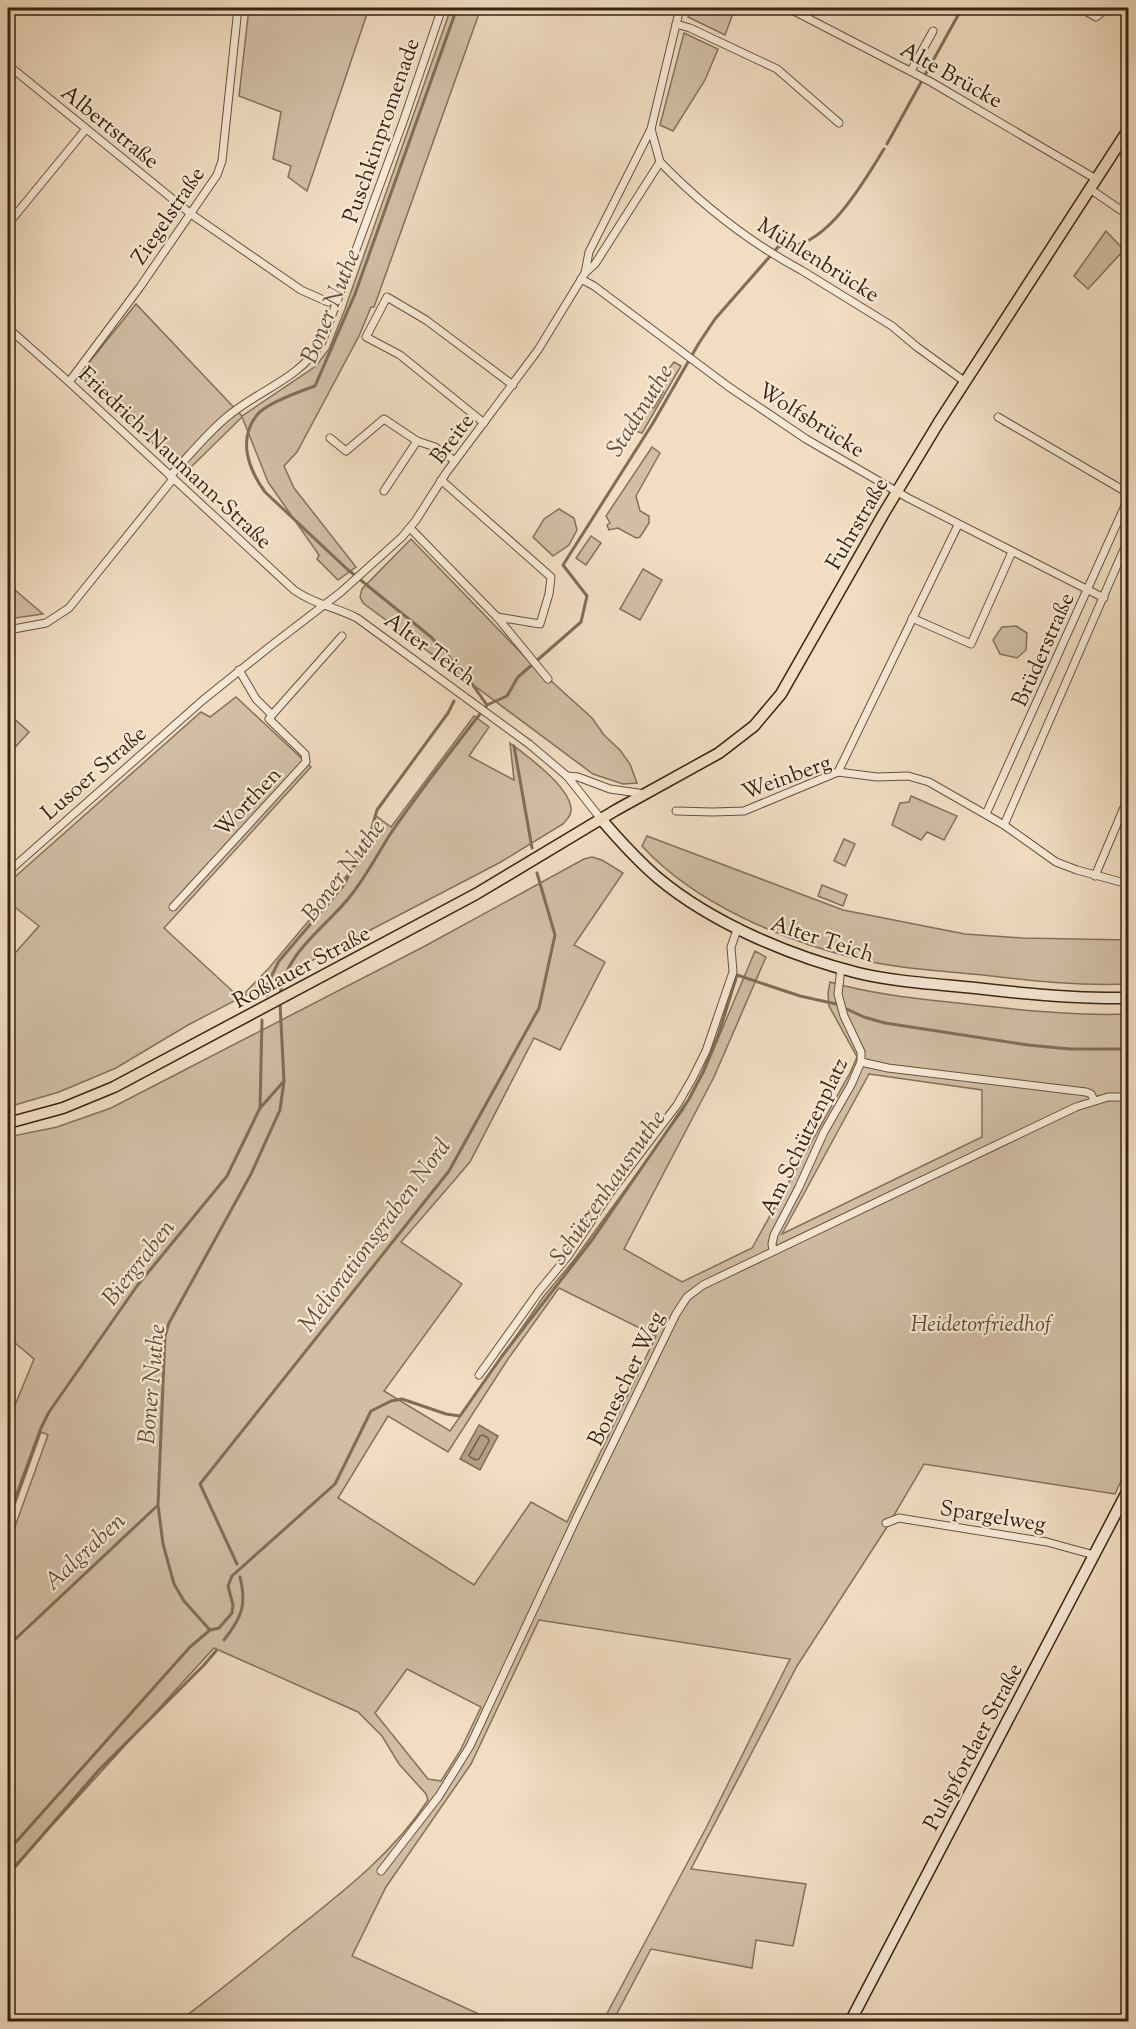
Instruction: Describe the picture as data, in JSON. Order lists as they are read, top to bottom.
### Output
{
  "streets": {
    "main road": [
      "Fuhrstraße",
      "Alter Teich",
      "Roßlauer Straße",
      "Pulspfordaer Straße"
    ],
    "street": [
      "Alte Brücke",
      "Albertstraße",
      "Puschkinpromenade",
      "Ziegelstraße",
      "Mühlenbrücke",
      "Wolfsbrücke",
      "Breite",
      "Friedrich-Naumann-Straße",
      "Brüderstraße",
      "Lusoer Straße",
      "Weinberg",
      "Worthen",
      "Am Schützenplatz",
      "Bonescher Weg",
      "Spargelweg"
    ]
  },
  "crossings": [
    ["Alte Brücke", "Fuhrstraße"],
    ["Albertstraße", "Ziegelstraße"],
    ["Puschkinpromenade", "Friedrich-Naumann-Straße"],
    ["Ziegelstraße", "Friedrich-Naumann-Straße"],
    ["Mühlenbrücke", "Breite"],
    ["Mühlenbrücke", "Fuhrstraße"],
    ["Wolfsbrücke", "Breite"],
    ["Wolfsbrücke", "Fuhrstraße"],
    ["Wolfsbrücke", "Brüderstraße"],
    ["Breite", "Friedrich-Naumann-Straße"],
    ["Breite", "Alter Teich"],
    ["Breite", "Lusoer Straße"],
    ["Friedrich-Naumann-Straße", "Alter Teich"],
    ["Fuhrstraße", "Alter Teich"],
    ["Fuhrstraße", "Roßlauer Straße"],
    ["Alter Teich", "Roßlauer Straße"],
    ["Alter Teich", "Am Schützenplatz"],
    ["Brüderstraße", "Weinberg"],
    ["Am Schützenplatz", "Bonescher Weg"],
    ["Spargelweg", "Pulspfordaer Straße"]
  ],
  "water": [
    "Boner Nuthe",
    "Stadtnuthe",
    "Schützenhausnuthe",
    "Meliorationsgraben Nord",
    "Biergraben",
    "Aalgraben"
  ],
  "parks": ["Heidetorfriedhof"]
}
